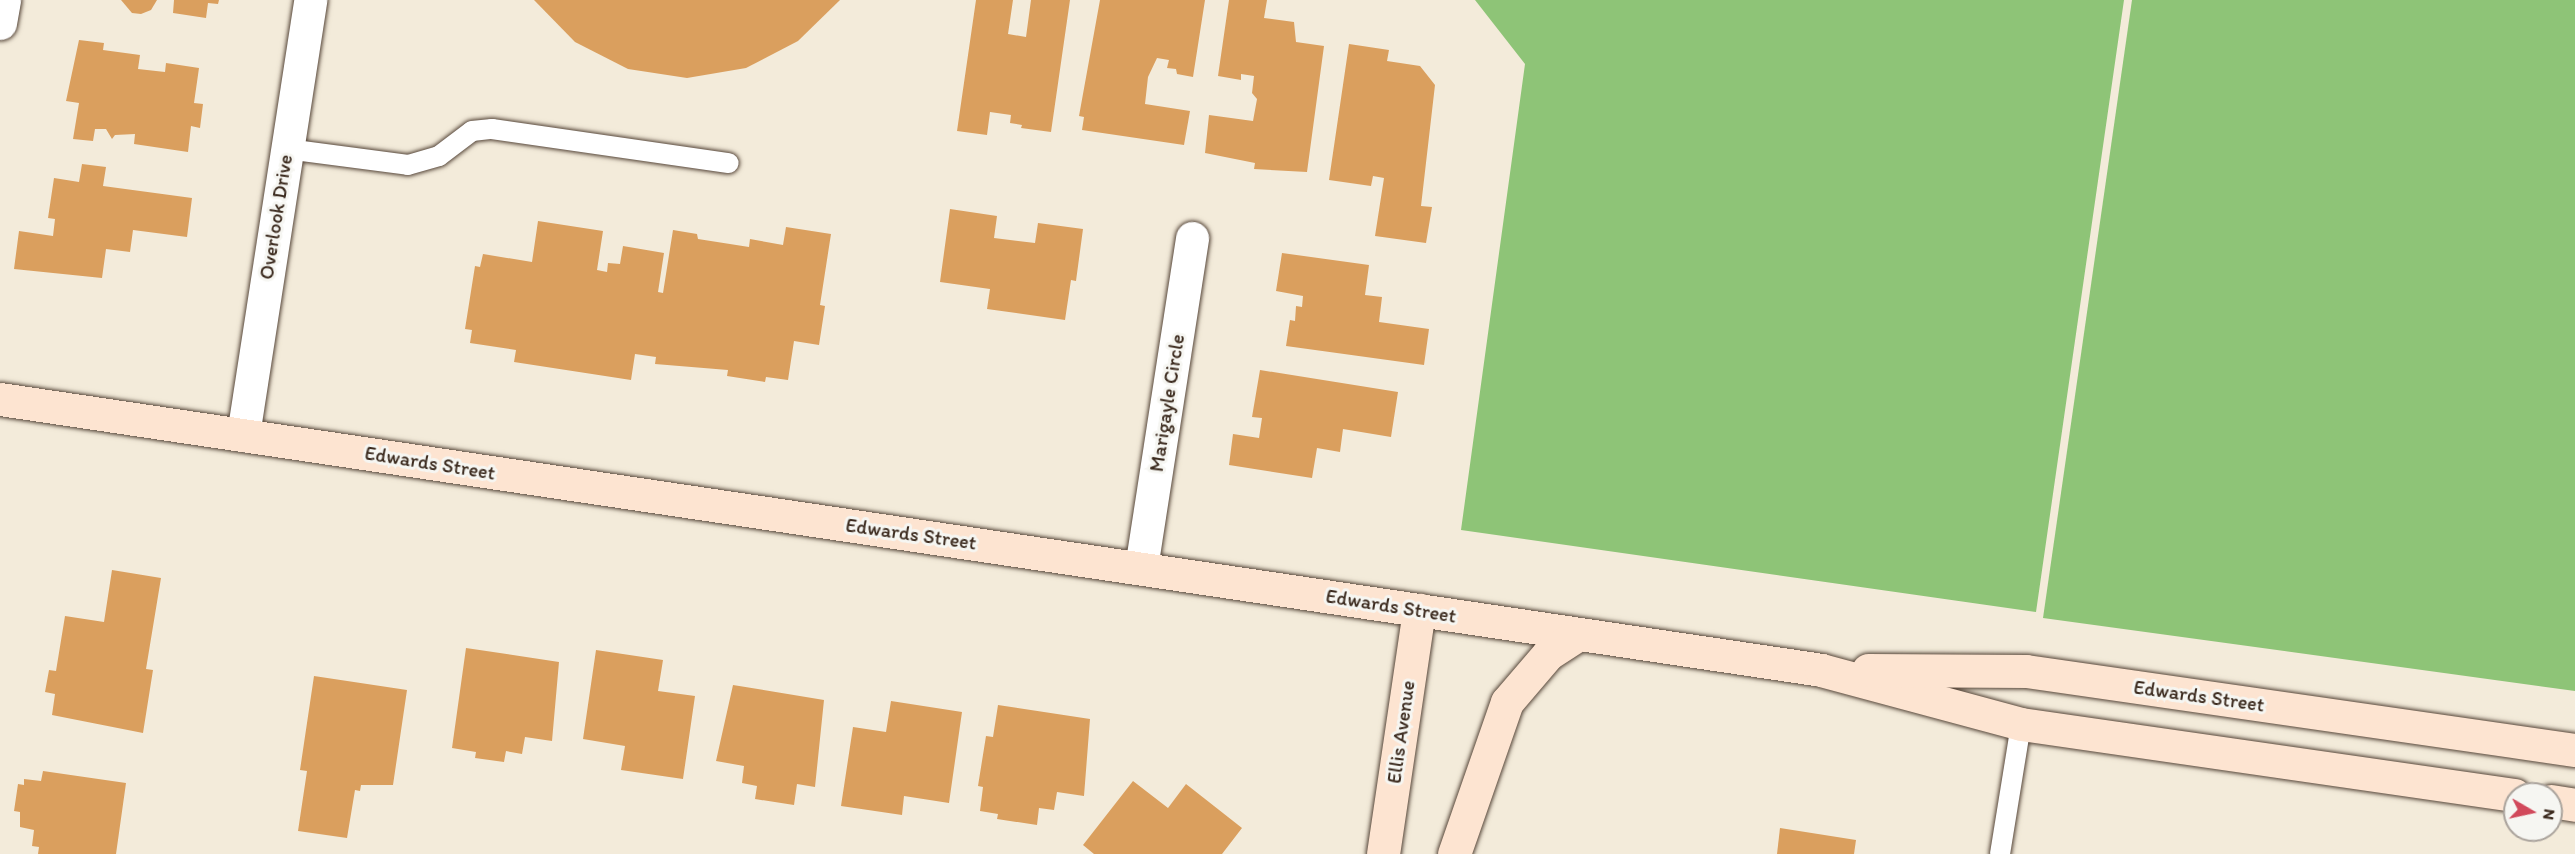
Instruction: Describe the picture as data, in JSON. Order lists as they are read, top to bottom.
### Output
{
  "streets": {
    "main road": ["Edwards Street", "Ellis Avenue"],
    "street": ["Overlook Drive", "Marigayle Circle"]
  },
  "crossings": [
    ["Overlook Drive", "Edwards Street"],
    ["Marigayle Circle", "Edwards Street"],
    ["Edwards Street", "Ellis Avenue"]
  ],
  "north": "right"
}
